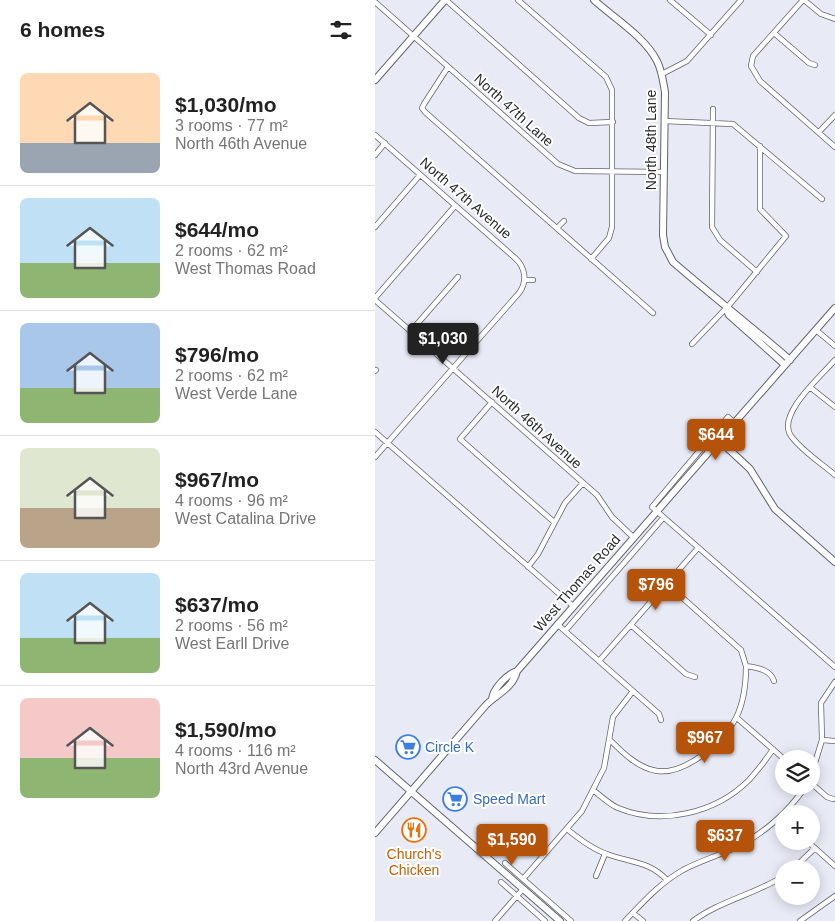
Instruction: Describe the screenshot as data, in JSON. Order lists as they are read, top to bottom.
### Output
{
  "streets": {
    "main road": ["North 48th Lane", "West Thomas Road"],
    "street": ["North 47th Lane", "North 47th Avenue", "North 46th Avenue"]
  },
  "crossings": [
    ["North 47th Lane", "North 48th Lane"],
    ["North 48th Lane", "West Thomas Road"],
    ["North 46th Avenue", "West Thomas Road"]
  ],
  "places": {
    "supermarket": ["Circle K", "Speed Mart"],
    "restaurant": ["Church's Chicken"]
  },
  "page": {
    "heading": "6 homes",
    "list": [
      {
        "name": "$1,030/mo",
        "note": "3 rooms · 77 m² · North 46th Avenue"
      },
      {
        "name": "$644/mo",
        "note": "2 rooms · 62 m² · West Thomas Road"
      },
      {
        "name": "$796/mo",
        "note": "2 rooms · 62 m² · West Verde Lane"
      },
      {
        "name": "$967/mo",
        "note": "4 rooms · 96 m² · West Catalina Drive"
      },
      {
        "name": "$637/mo",
        "note": "2 rooms · 56 m² · West Earll Drive"
      },
      {
        "name": "$1,590/mo",
        "note": "4 rooms · 116 m² · North 43rd Avenue"
      }
    ],
    "price": [
      "$1,030",
      "$644",
      "$796",
      "$967",
      "$637",
      "$1,590"
    ],
    "map_buttons": ["+", "−"]
  }
}
